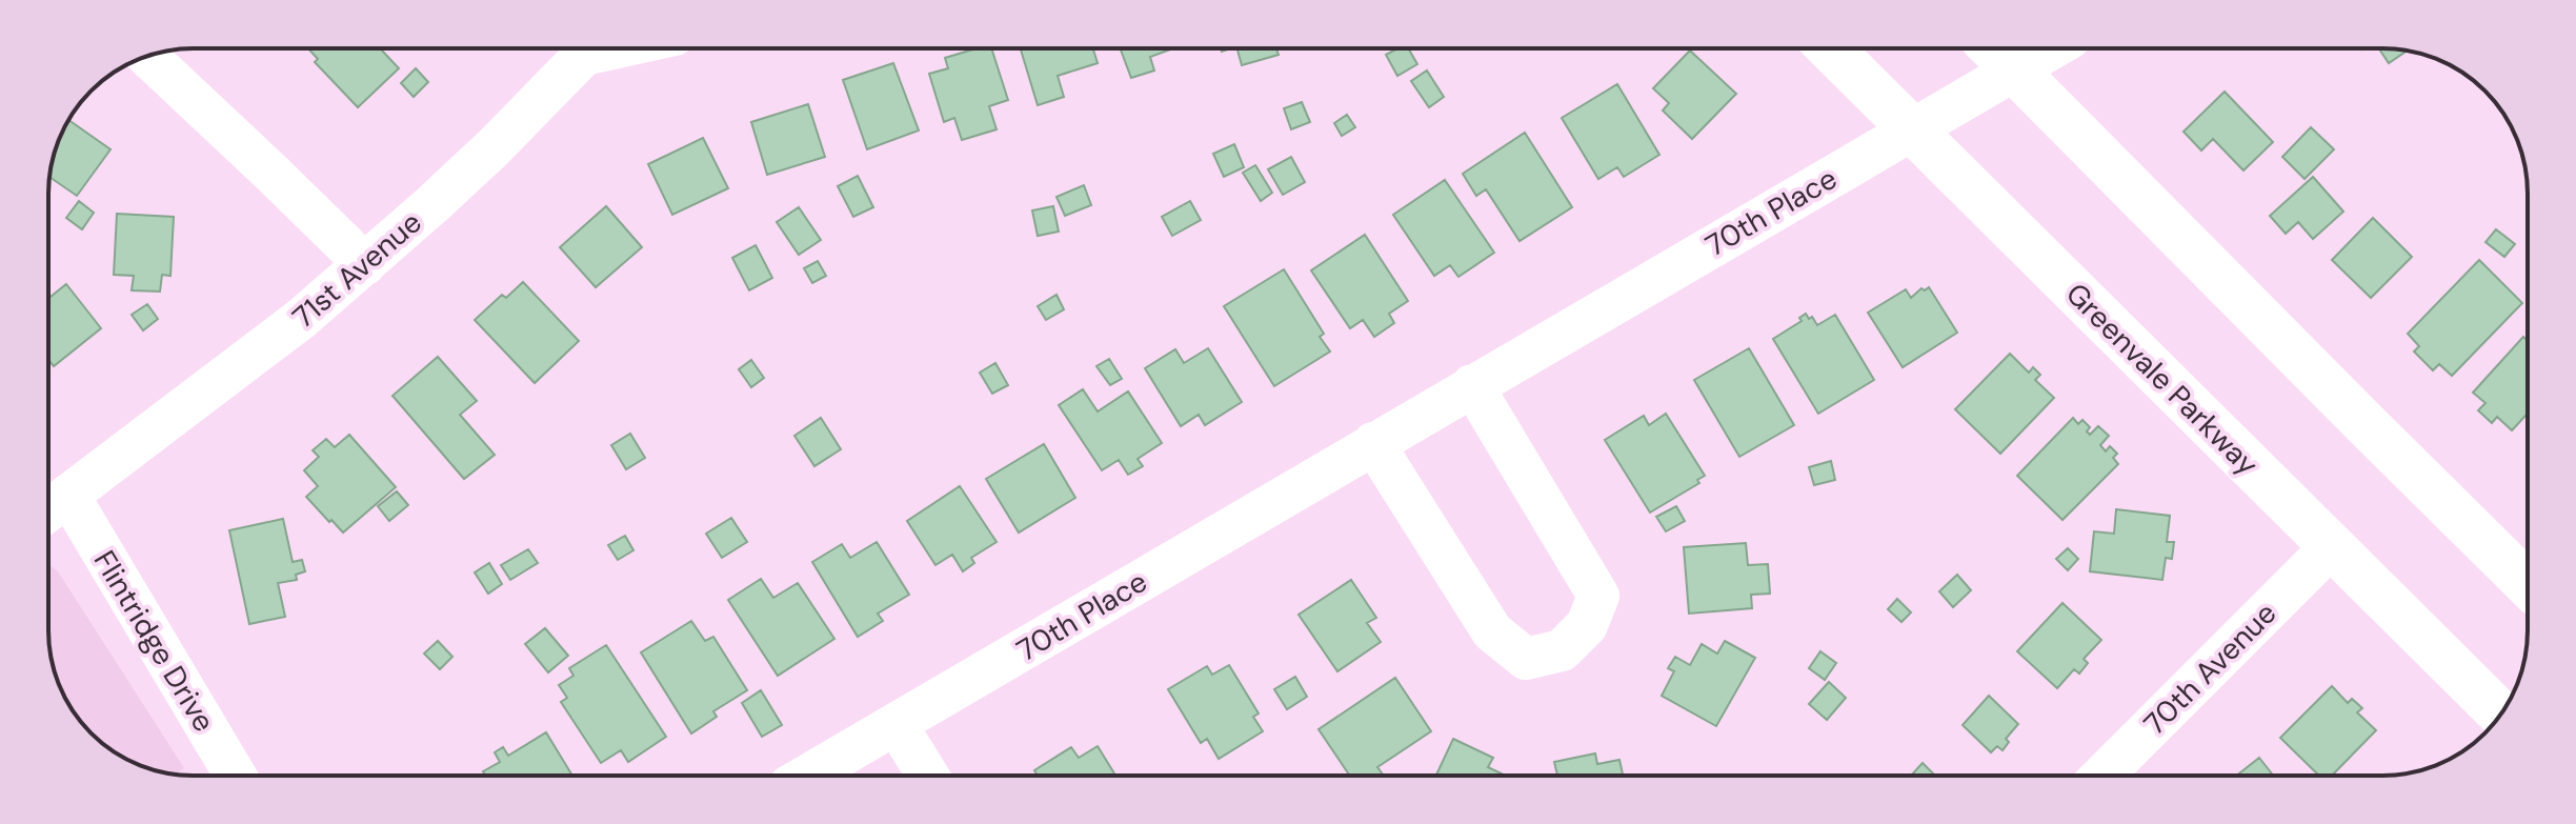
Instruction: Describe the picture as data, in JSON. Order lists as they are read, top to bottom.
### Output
{
  "streets": {
    "street": [
      "70th Place",
      "71st Avenue",
      "Greenvale Parkway",
      "Flintridge Drive",
      "70th Avenue"
    ]
  },
  "crossings": [
    ["70th Place", "Greenvale Parkway"],
    ["71st Avenue", "Flintridge Drive"],
    ["Greenvale Parkway", "70th Avenue"]
  ]
}
